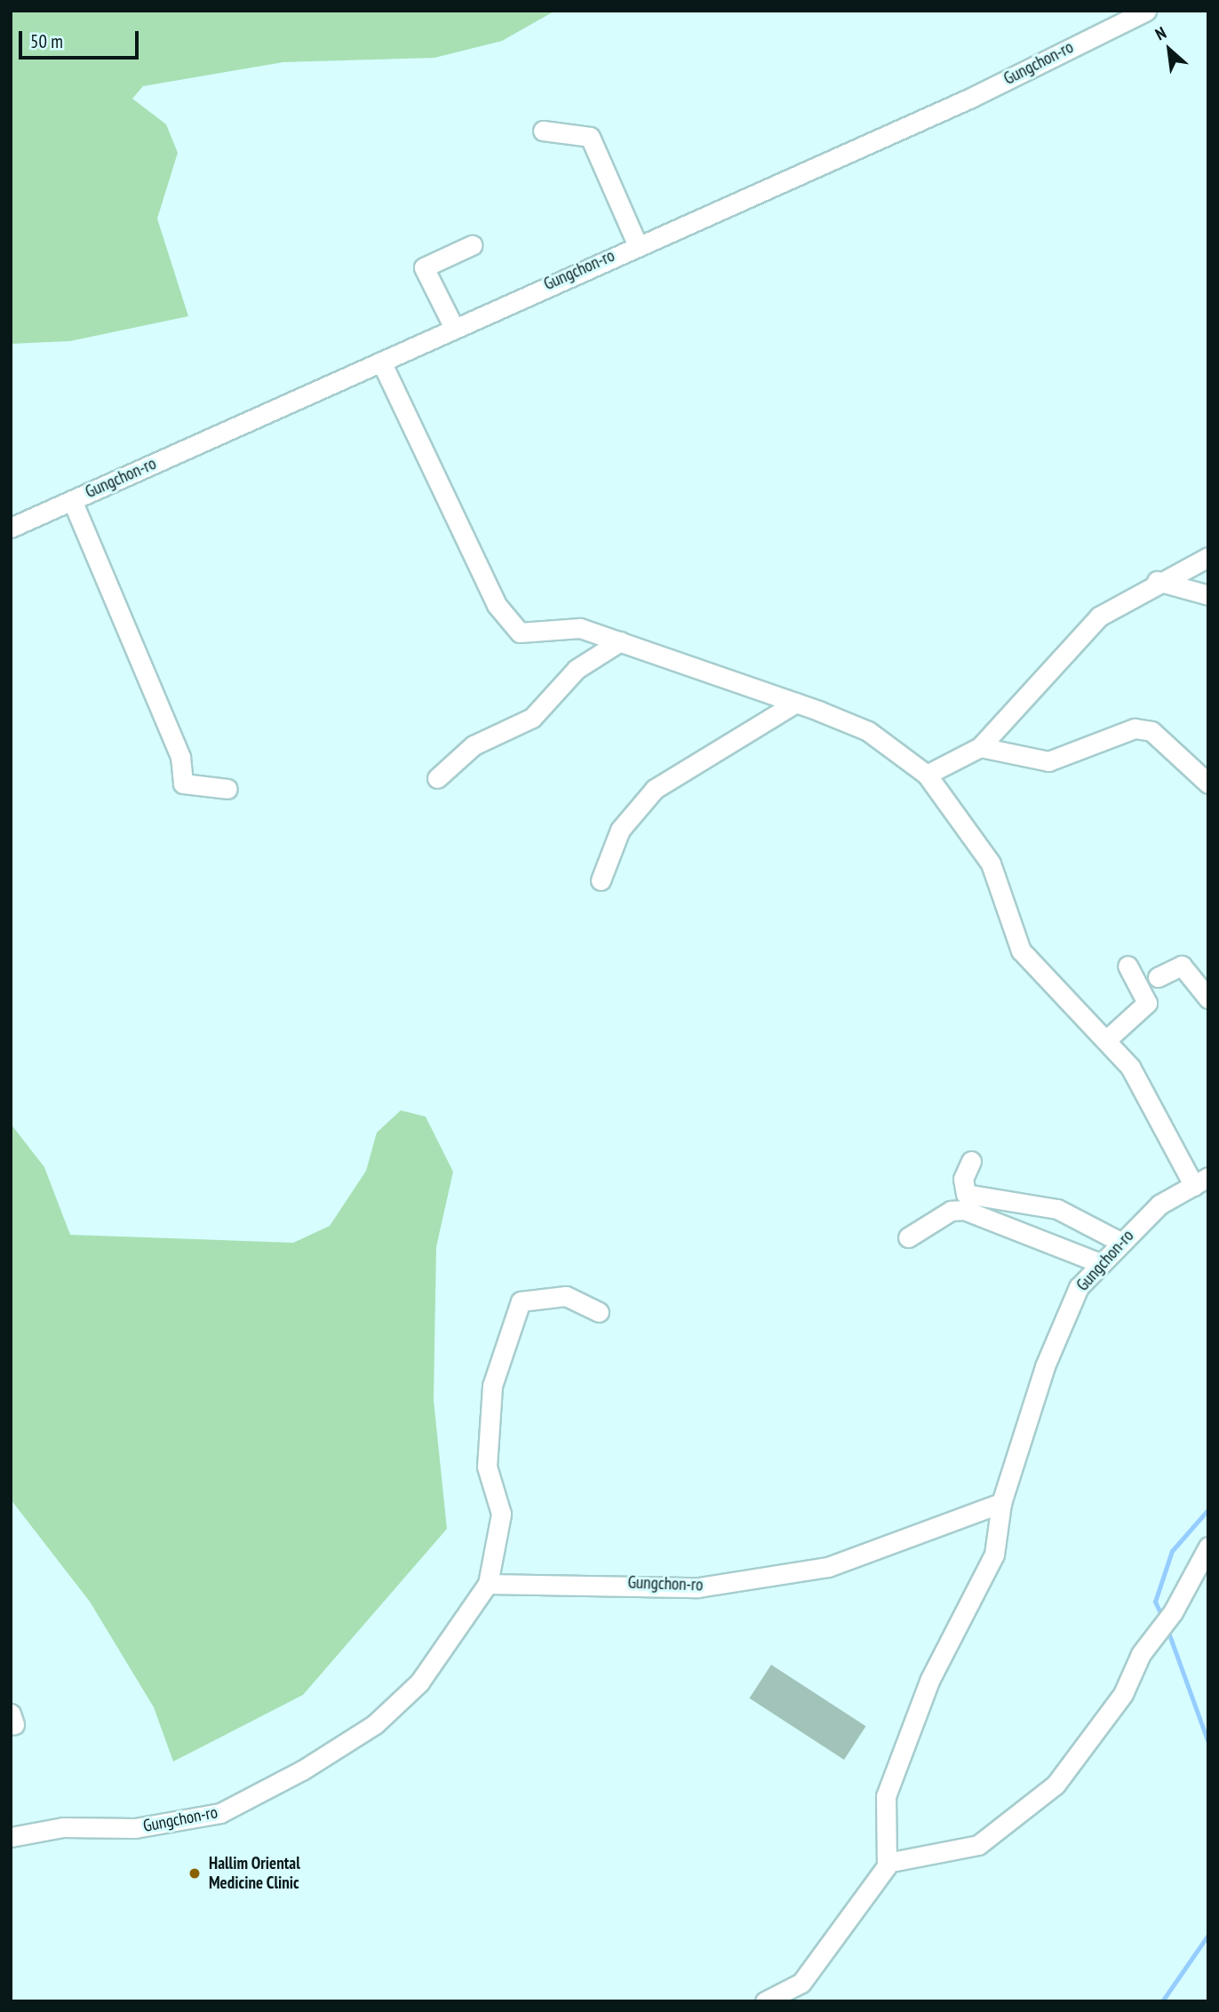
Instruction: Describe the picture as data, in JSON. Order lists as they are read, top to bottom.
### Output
{
  "streets": {
    "street": ["Gungchon-ro"]
  },
  "places": ["Hallim Oriental Medicine Clinic"],
  "scale_bar": "50 m",
  "north": "top left"
}
